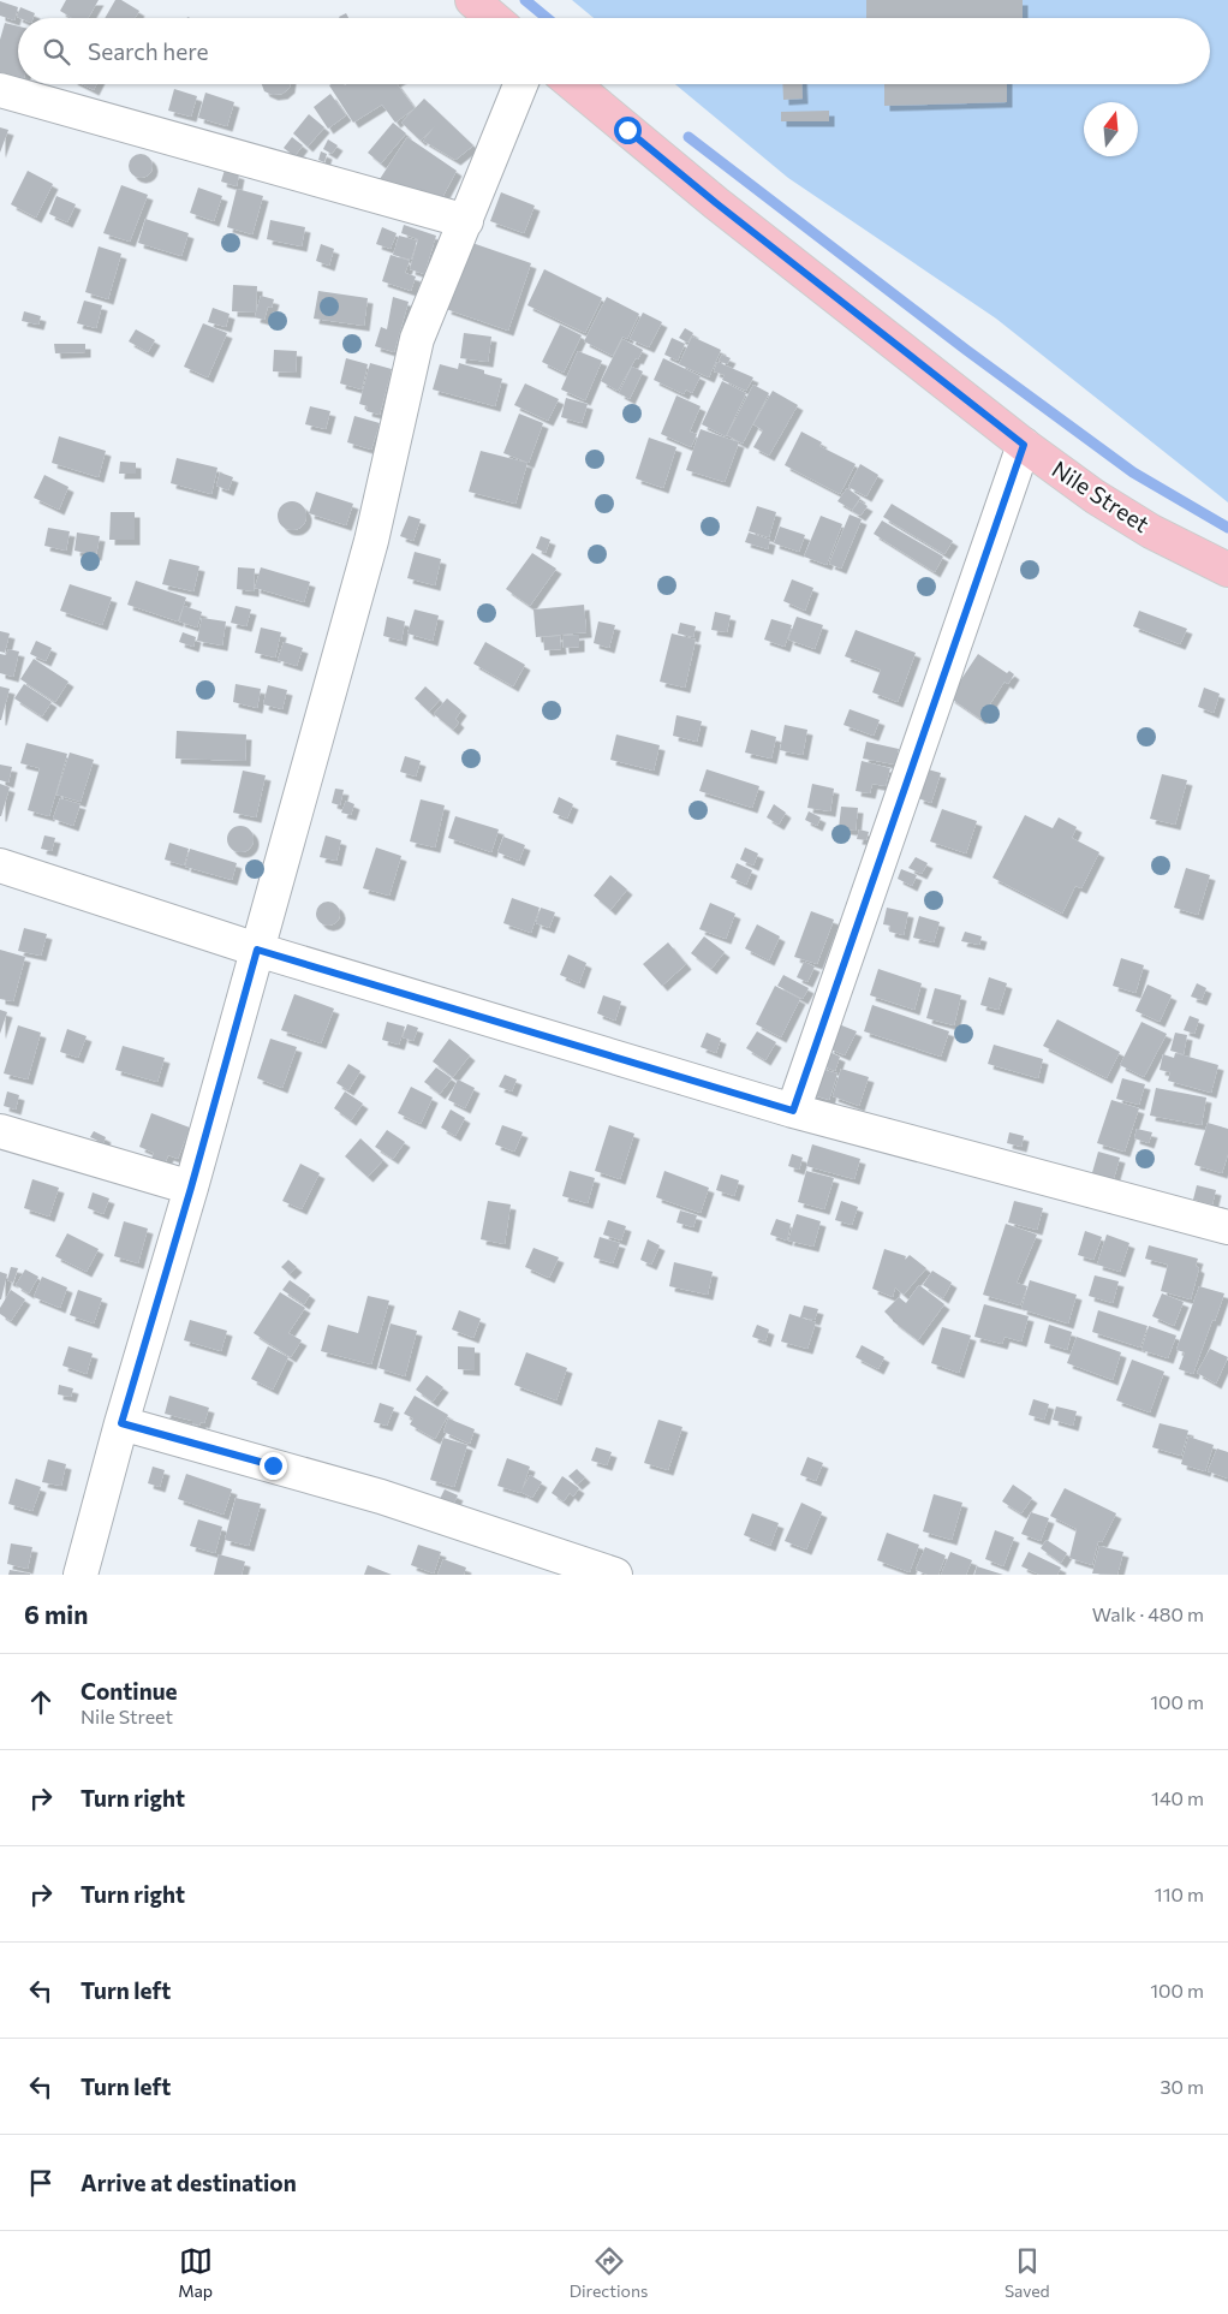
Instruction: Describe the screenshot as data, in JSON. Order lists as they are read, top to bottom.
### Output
{
  "streets": {
    "main road": ["Nile Street"]
  },
  "north": "top",
  "page": {
    "search": "Search here",
    "heading": ["6 min", "Walk · 480 m"],
    "list": [
      ["Continue", "Nile Street", "100 m"],
      ["Turn right", "140 m"],
      ["Turn right", "110 m"],
      ["Turn left", "100 m"],
      ["Turn left", "30 m"],
      "Arrive at destination"
    ],
    "nav": ["Map", "Directions", "Saved"]
  }
}
